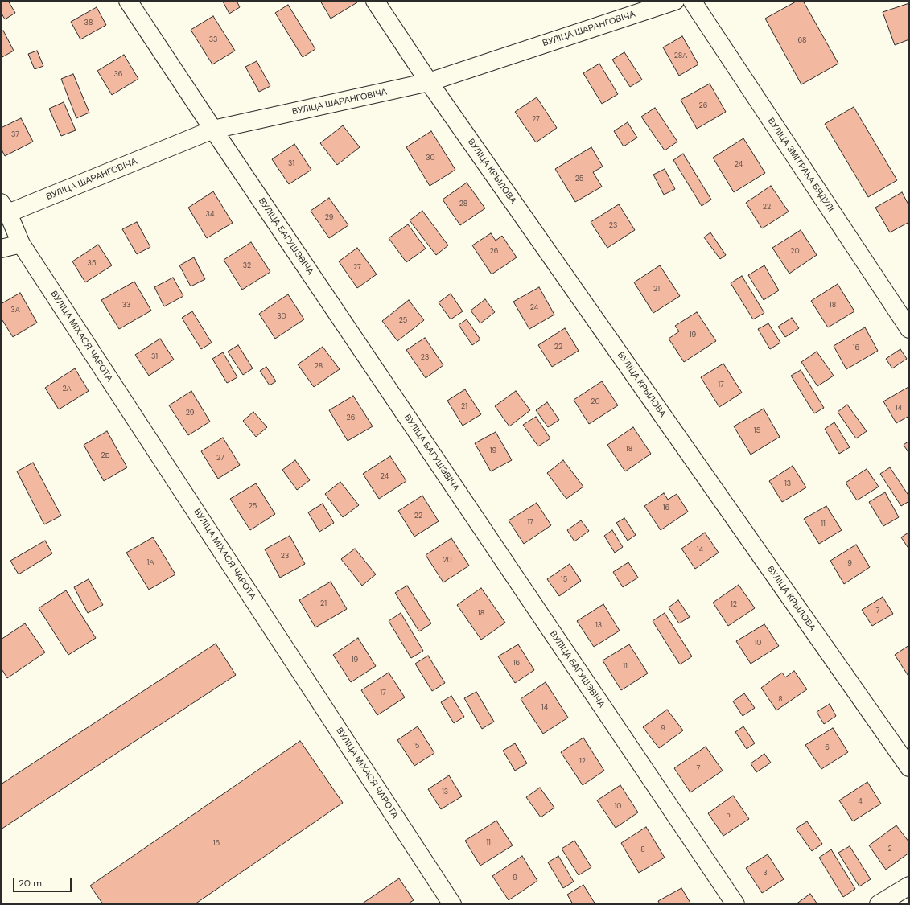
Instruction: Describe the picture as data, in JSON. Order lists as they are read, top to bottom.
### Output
{
  "streets": {
    "street": [
      "ВУЛІЦА ШАРАНГОВІЧА",
      "ВУЛІЦА ЗМІТРАКА БЯДУЛІ",
      "ВУЛІЦА КРЫЛОВА",
      "ВУЛІЦА БАГУШЭВІЧА",
      "ВУЛІЦА МІХАСЯ ЧАРОТА"
    ]
  },
  "crossings": [
    ["ВУЛІЦА ШАРАНГОВІЧА", "ВУЛІЦА КРЫЛОВА"],
    ["ВУЛІЦА ШАРАНГОВІЧА", "ВУЛІЦА БАГУШЭВІЧА"],
    ["ВУЛІЦА ШАРАНГОВІЧА", "ВУЛІЦА МІХАСЯ ЧАРОТА"]
  ],
  "house_numbers": [
    "38",
    "33",
    "68",
    "28А",
    "36",
    "26",
    "27",
    "37",
    "30",
    "31",
    "24",
    "25",
    "28",
    "22",
    "34",
    "29",
    "23",
    "26",
    "20",
    "35",
    "32",
    "27",
    "21",
    "33",
    "18",
    "24",
    "3А",
    "30",
    "25",
    "19",
    "22",
    "16",
    "31",
    "23",
    "28",
    "17",
    "2А",
    "20",
    "21",
    "14",
    "29",
    "26",
    "15",
    "18",
    "19",
    "2Б",
    "27",
    "24",
    "13",
    "25",
    "16",
    "22",
    "17",
    "11",
    "14",
    "23",
    "20",
    "1А",
    "9",
    "15",
    "21",
    "12",
    "7",
    "18",
    "13",
    "10",
    "19",
    "16",
    "11",
    "17",
    "8",
    "14",
    "9",
    "15",
    "6",
    "12",
    "7",
    "13",
    "4",
    "10",
    "5",
    "11",
    "16",
    "2",
    "8",
    "3",
    "9"
  ],
  "scale_bar": "20 m"
}
